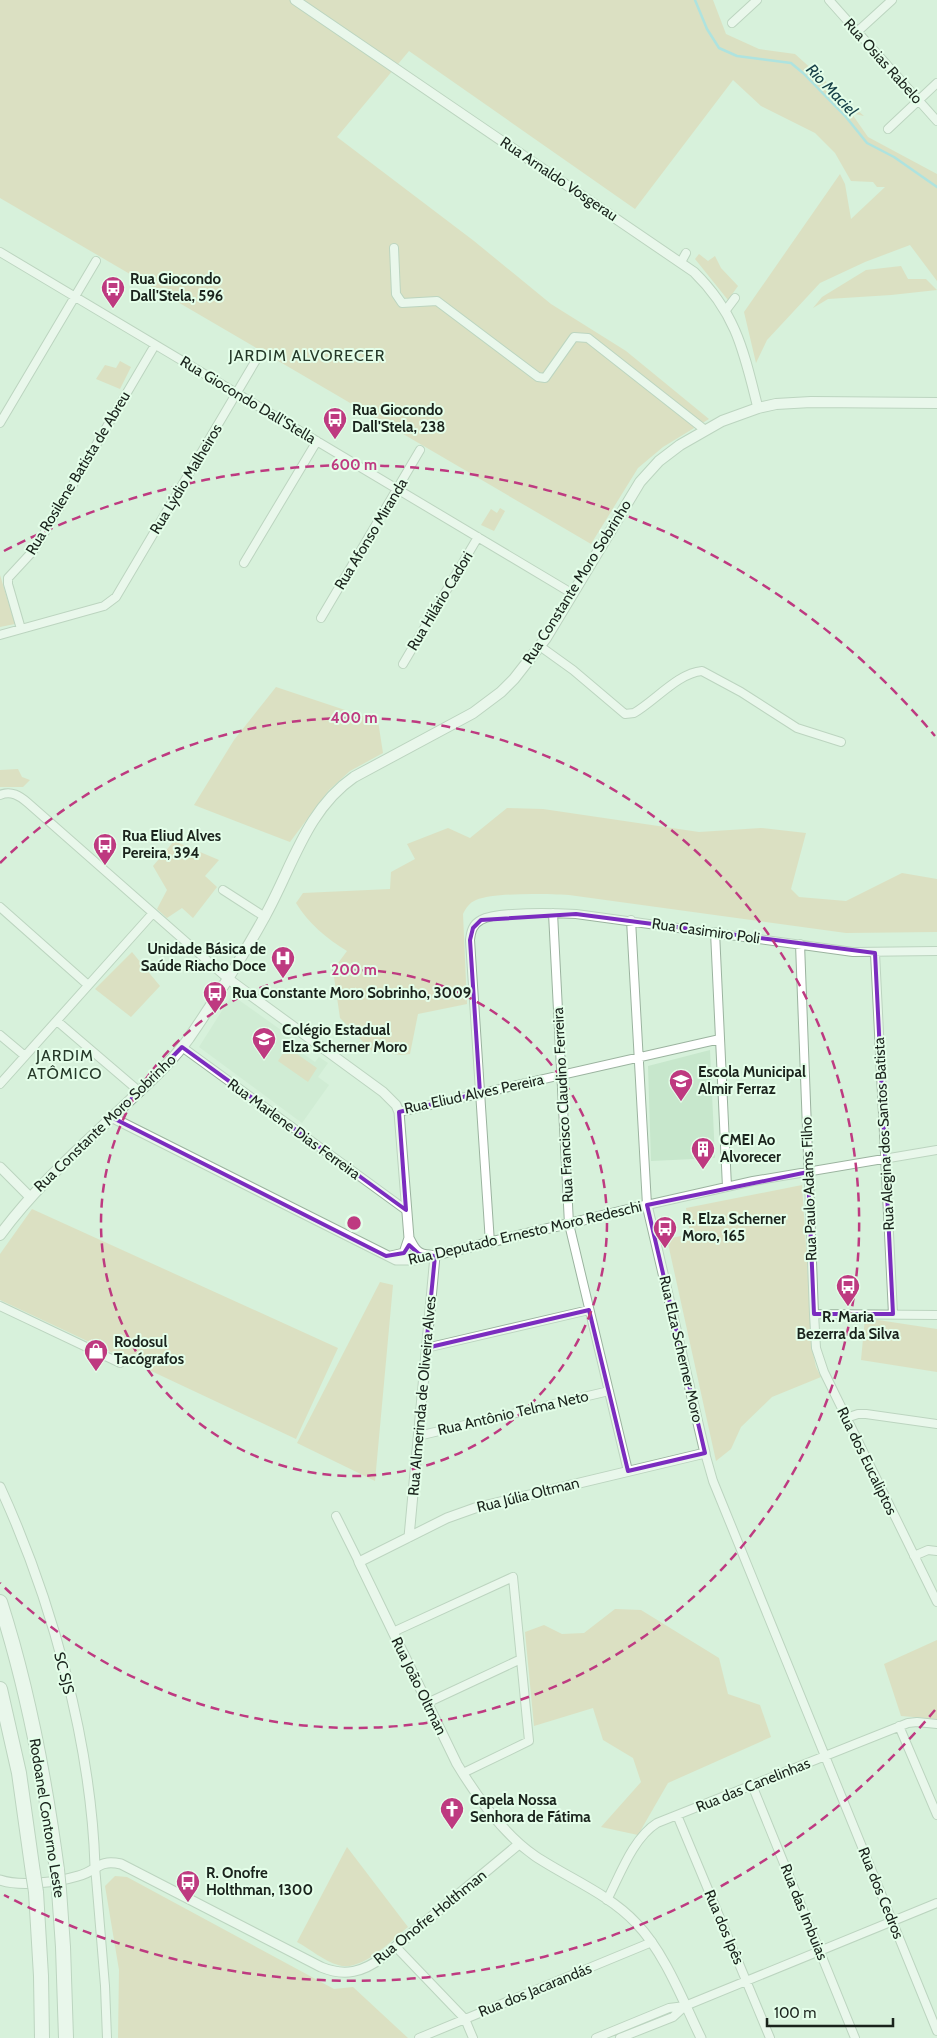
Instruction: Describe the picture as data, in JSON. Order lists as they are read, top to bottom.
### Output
{
  "streets": {
    "highway": ["Rodoanel Contorno Leste"],
    "main road": ["Rua Constante Moro Sobrinho"],
    "street": [
      "Rua Osias Rabelo",
      "Rua Arnaldo Vosgerau",
      "Rua Giocondo Dall'Stella",
      "Rua Rosilene Batista de Abreu",
      "Rua Lýdio Malheiros",
      "Rua Afonso Miranda",
      "Rua Hilário Cadori",
      "Rua Casimiro Poli",
      "Rua Eliud Alves Pereira",
      "Rua Francisco Claudino Ferreira",
      "Rua Marlene Dias Ferreira",
      "Rua Alegina dos Santos Batista",
      "Rua Paulo Adams Filho",
      "Rua Deputado Ernesto Moro Redeschi",
      "Rua Elza Scherner Moro",
      "Rua Almerinda de Oliveira Alves",
      "Rua Antônio Telma Neto",
      "Rua dos Eucaliptos",
      "Rua Júlia Oltman",
      "SC SJS",
      "Rua João Oltman",
      "Rua das Canelinhas",
      "Rua dos Cedros",
      "Rua das Imbuias",
      "Rua Onofre Holthman",
      "Rua dos Ipês",
      "Rua dos Jacarandás"
    ]
  },
  "crossings": [
    ["Rua Arnaldo Vosgerau", "Rua Constante Moro Sobrinho"],
    ["Rua Giocondo Dall'Stella", "Rua Rosilene Batista de Abreu"],
    ["Rua Giocondo Dall'Stella", "Rua Lýdio Malheiros"],
    ["Rua Giocondo Dall'Stella", "Rua Afonso Miranda"],
    ["Rua Giocondo Dall'Stella", "Rua Constante Moro Sobrinho"],
    ["Rua Giocondo Dall'Stella", "Rua Hilário Cadori"],
    ["Rua Rosilene Batista de Abreu", "Rua Lýdio Malheiros"],
    ["Rua Constante Moro Sobrinho", "Rua Eliud Alves Pereira"],
    ["Rua Constante Moro Sobrinho", "Rua Marlene Dias Ferreira"],
    ["Rua Constante Moro Sobrinho", "Rua Deputado Ernesto Moro Redeschi"],
    ["Rua Casimiro Poli", "Rua Eliud Alves Pereira"],
    ["Rua Casimiro Poli", "Rua Francisco Claudino Ferreira"],
    ["Rua Casimiro Poli", "Rua Alegina dos Santos Batista"],
    ["Rua Casimiro Poli", "Rua Paulo Adams Filho"],
    ["Rua Casimiro Poli", "Rua Elza Scherner Moro"],
    ["Rua Eliud Alves Pereira", "Rua Francisco Claudino Ferreira"],
    ["Rua Eliud Alves Pereira", "Rua Elza Scherner Moro"],
    ["Rua Francisco Claudino Ferreira", "Rua Deputado Ernesto Moro Redeschi"],
    ["Rua Francisco Claudino Ferreira", "Rua Antônio Telma Neto"],
    ["Rua Francisco Claudino Ferreira", "Rua Júlia Oltman"],
    ["Rua Alegina dos Santos Batista", "Rua Deputado Ernesto Moro Redeschi"],
    ["Rua Paulo Adams Filho", "Rua Deputado Ernesto Moro Redeschi"],
    ["Rua Paulo Adams Filho", "Rua dos Eucaliptos"],
    ["Rua Deputado Ernesto Moro Redeschi", "Rua Elza Scherner Moro"],
    ["Rua Deputado Ernesto Moro Redeschi", "Rua Almerinda de Oliveira Alves"],
    ["Rua Elza Scherner Moro", "Rua Júlia Oltman"],
    ["Rua Elza Scherner Moro", "Rua das Canelinhas"],
    ["Rua Elza Scherner Moro", "Rua dos Cedros"],
    ["Rua Almerinda de Oliveira Alves", "Rua Antônio Telma Neto"],
    ["Rua Almerinda de Oliveira Alves", "Rua Júlia Oltman"],
    ["Rua Júlia Oltman", "Rua João Oltman"],
    ["SC SJS", "Rua Onofre Holthman"],
    ["Rua João Oltman", "Rua Onofre Holthman"],
    ["Rua das Canelinhas", "Rua dos Cedros"],
    ["Rua das Canelinhas", "Rua das Imbuias"],
    ["Rua das Canelinhas", "Rua dos Ipês"]
  ],
  "districts": ["JARDIM ALVORECER", "JARDIM ATÔMICO"],
  "water": ["Rio Maciel"],
  "places": {
    "bus stop": [
      "Rua Giocondo Dall'Stela, 596",
      "Rua Giocondo Dall'Stela, 238",
      "Rua Eliud Alves Pereira, 394",
      "Rua Constante Moro Sobrinho, 3009",
      "R. Elza Scherner Moro, 165",
      "R. Maria Bezerra da Silva",
      "R. Onofre Holthman, 1300"
    ],
    "hospital": ["Unidade Básica de Saúde Riacho Doce"],
    "school or university": ["Colégio Estadual Elza Scherner Moro", "Escola Municipal Almir Ferraz"],
    "building": ["CMEI Ao Alvorecer"],
    "shop": ["Rodosul Tacógrafos"],
    "church": ["Capela Nossa Senhora de Fátima"]
  },
  "scale_bar": "100 m",
  "rings": ["600 m", "400 m", "200 m"]
}
